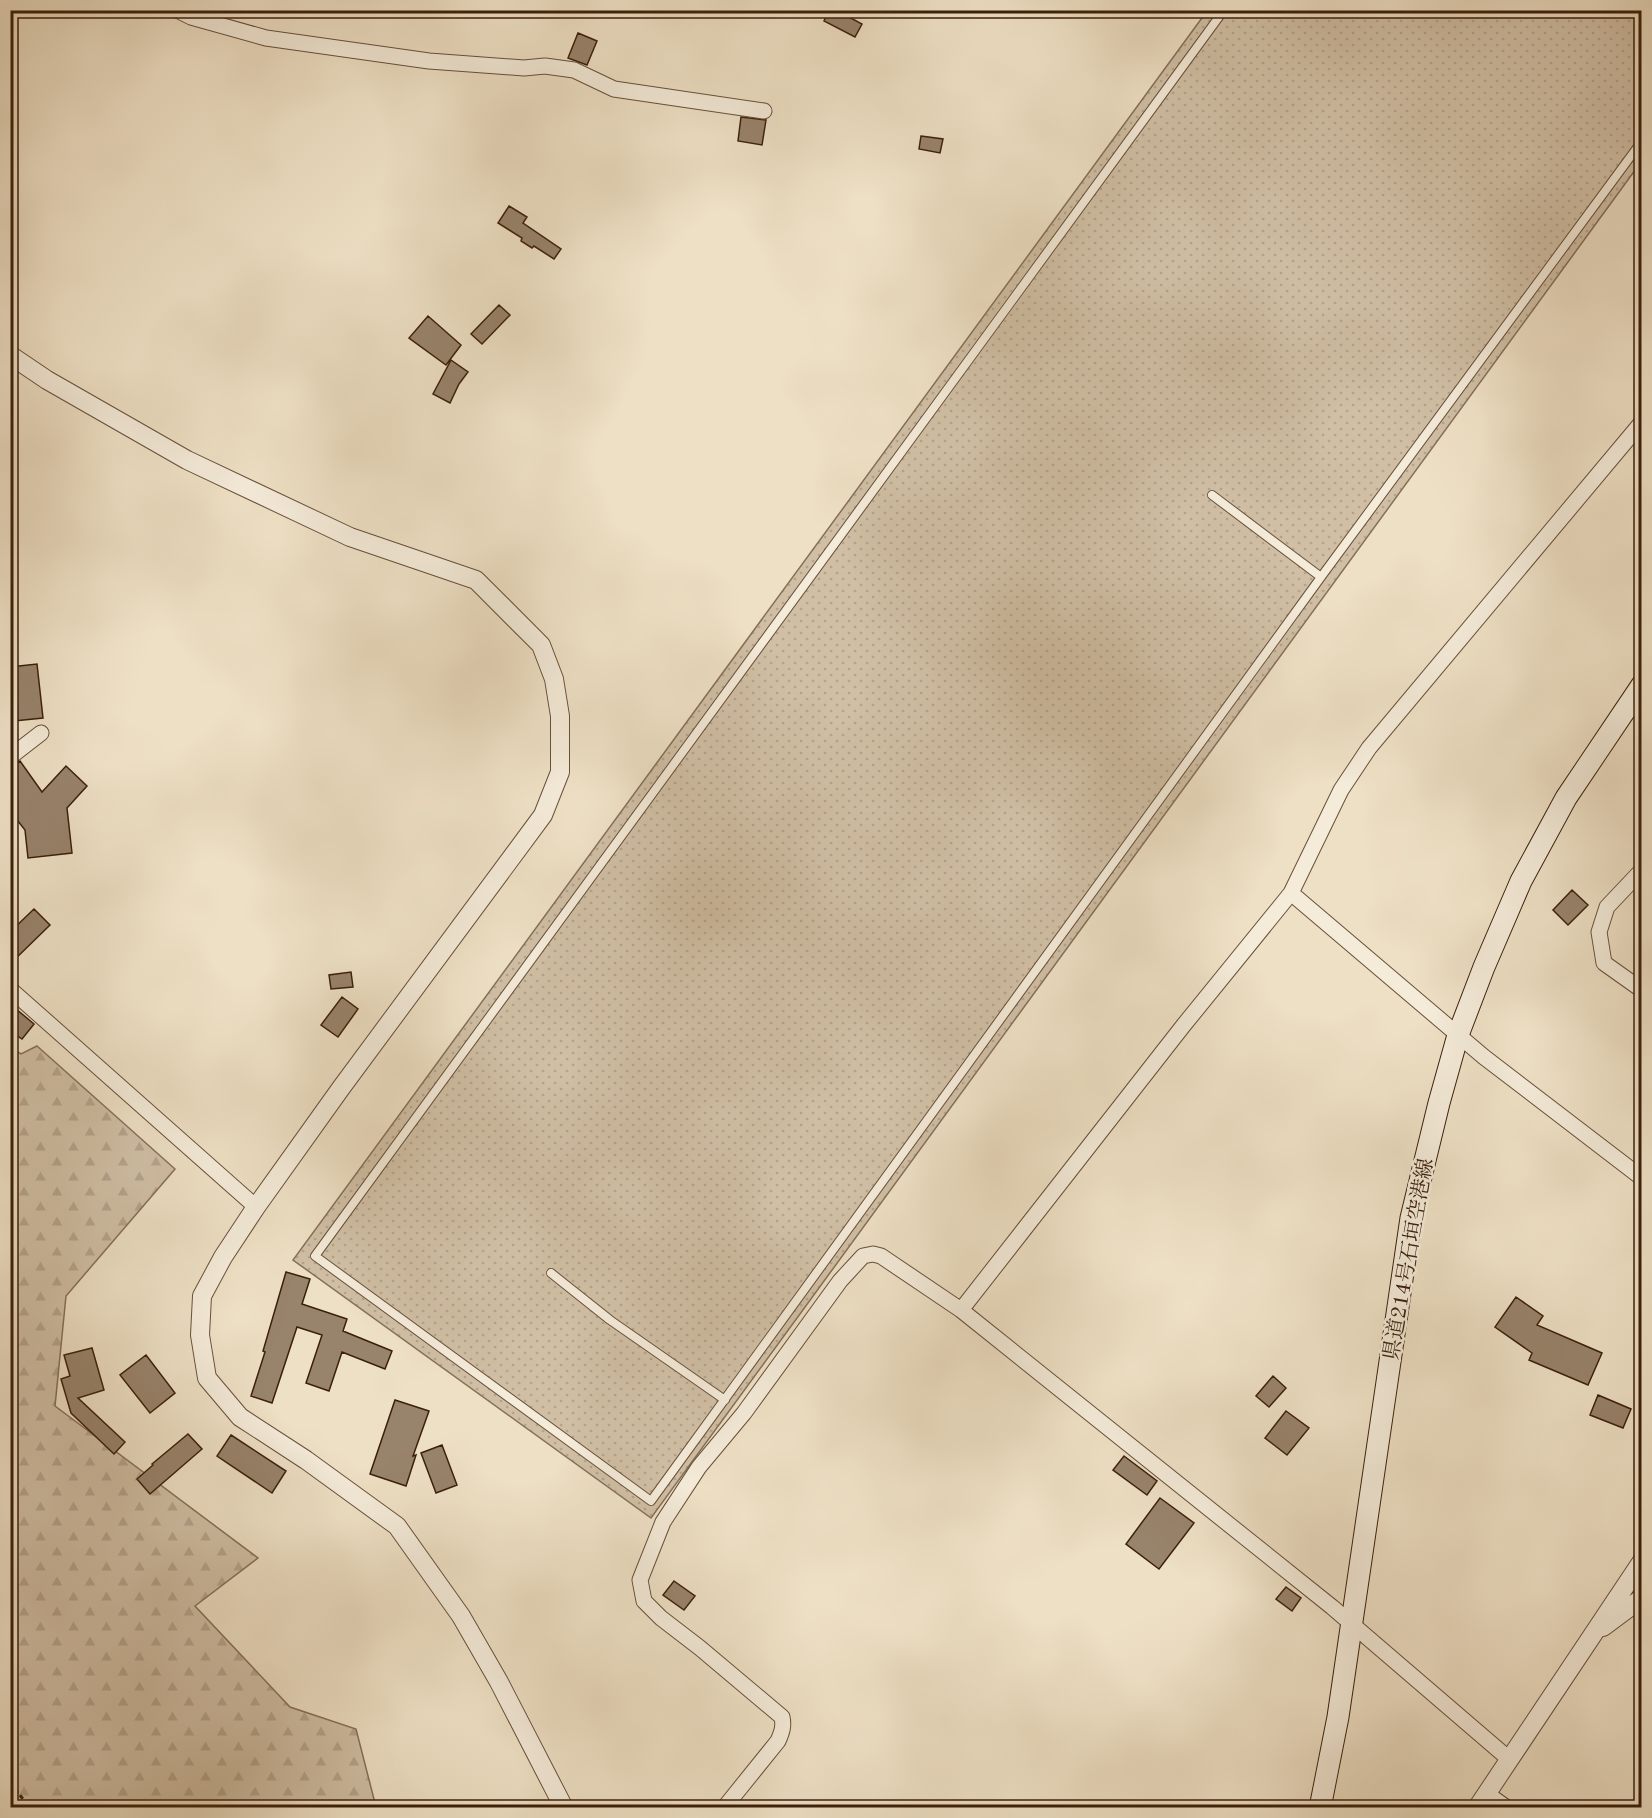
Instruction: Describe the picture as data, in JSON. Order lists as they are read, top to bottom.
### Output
{
  "streets": {
    "main road": ["県道214号石垣空港線"]
  }
}
